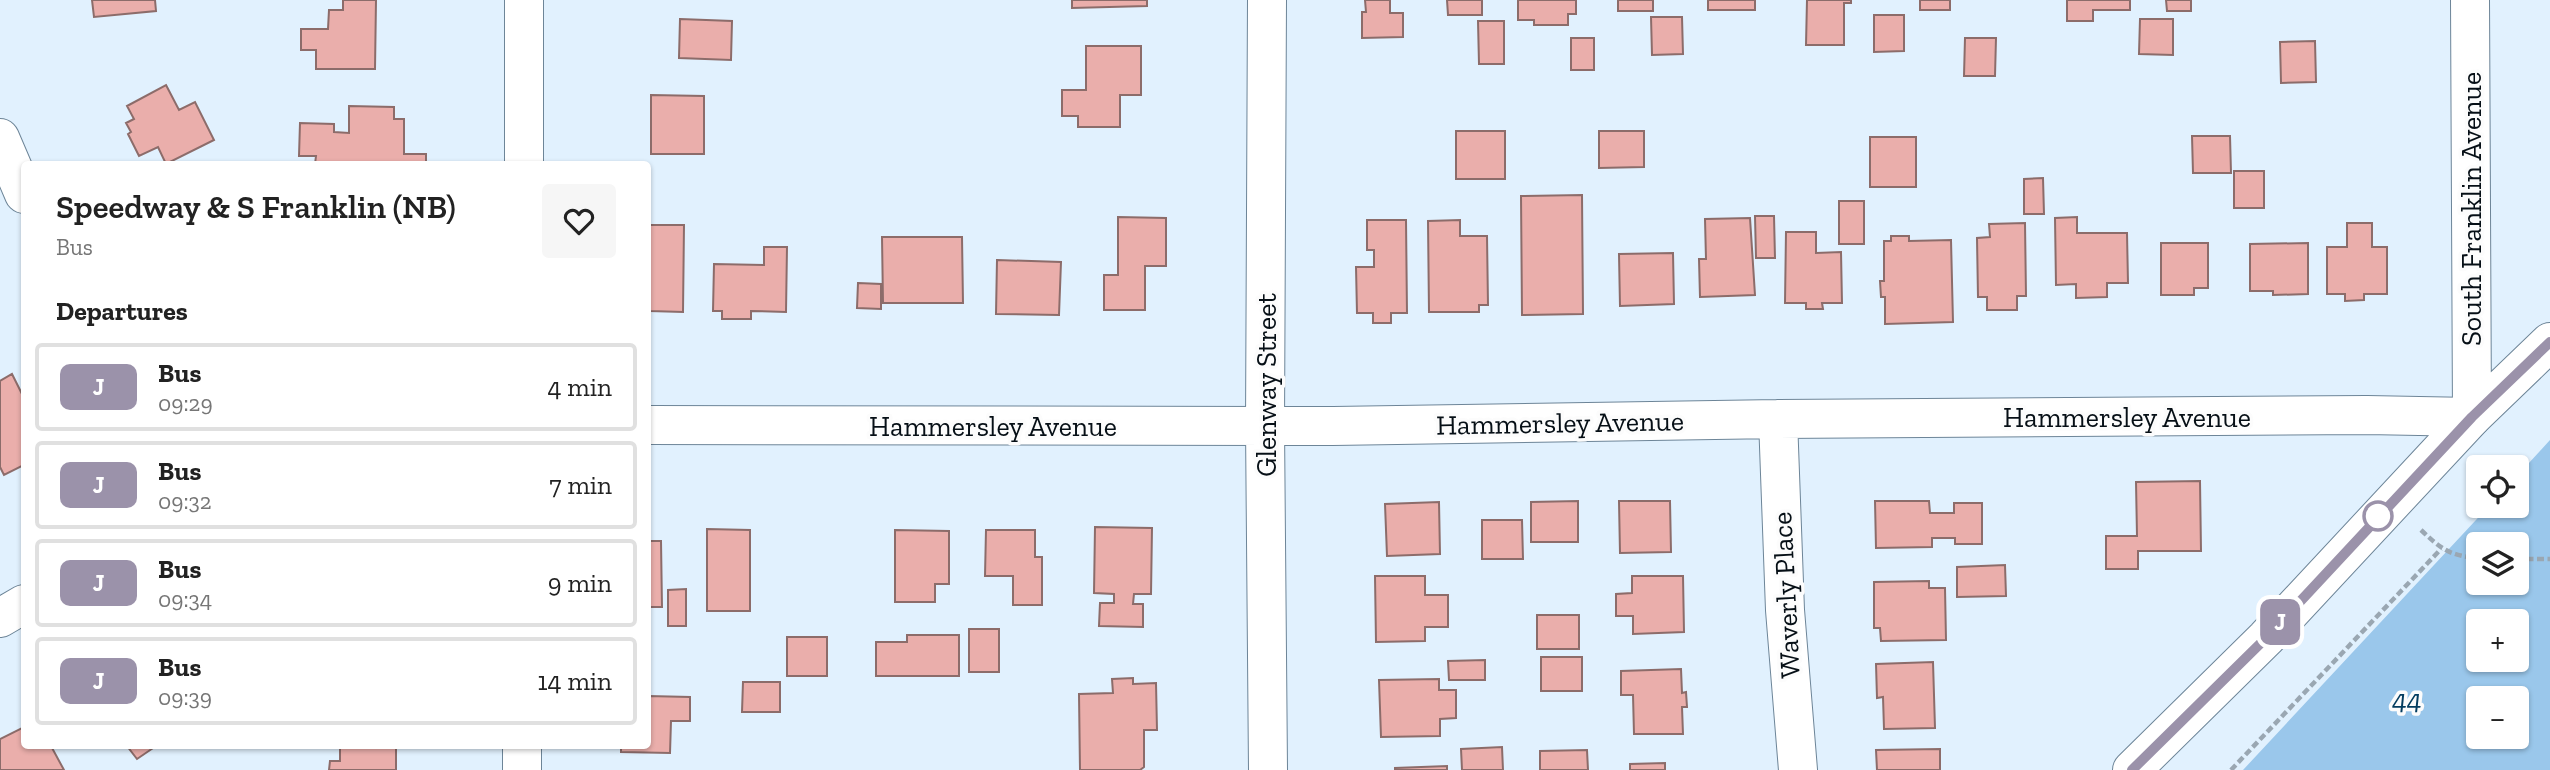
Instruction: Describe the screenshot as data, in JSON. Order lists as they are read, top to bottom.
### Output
{
  "streets": {
    "street": [
      "South Franklin Avenue",
      "Glenway Street",
      "Hammersley Avenue",
      "Waverly Place"
    ]
  },
  "crossings": [
    ["South Franklin Avenue", "Hammersley Avenue"],
    ["Glenway Street", "Hammersley Avenue"],
    ["Hammersley Avenue", "Waverly Place"]
  ],
  "parks": ["44"],
  "lines": ["bus line J"],
  "page": {
    "on_map": "J",
    "heading": [
      ["Speedway & S Franklin (NB)", "Bus"],
      "Departures"
    ],
    "list": [
      {
        "mark": "J",
        "name": "Bus",
        "note": "09:29",
        "value": "4 min"
      },
      {
        "mark": "J",
        "name": "Bus",
        "note": "09:32",
        "value": "7 min"
      },
      {
        "mark": "J",
        "name": "Bus",
        "note": "09:34",
        "value": "9 min"
      },
      {
        "mark": "J",
        "name": "Bus",
        "note": "09:39",
        "value": "14 min"
      }
    ],
    "map_buttons": ["+", "−"]
  }
}
